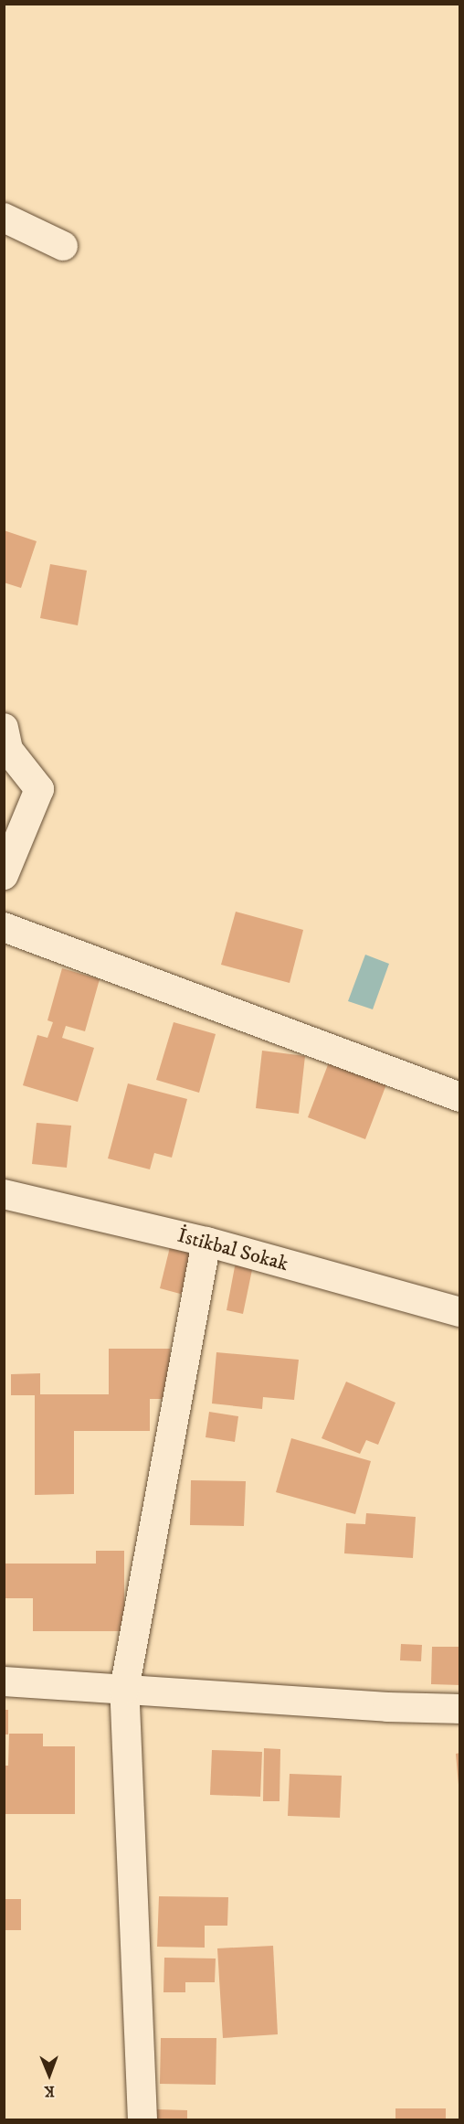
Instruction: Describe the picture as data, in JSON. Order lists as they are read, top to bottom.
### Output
{
  "streets": {
    "street": ["İstikbal Sokak"]
  },
  "north": "bottom"
}
